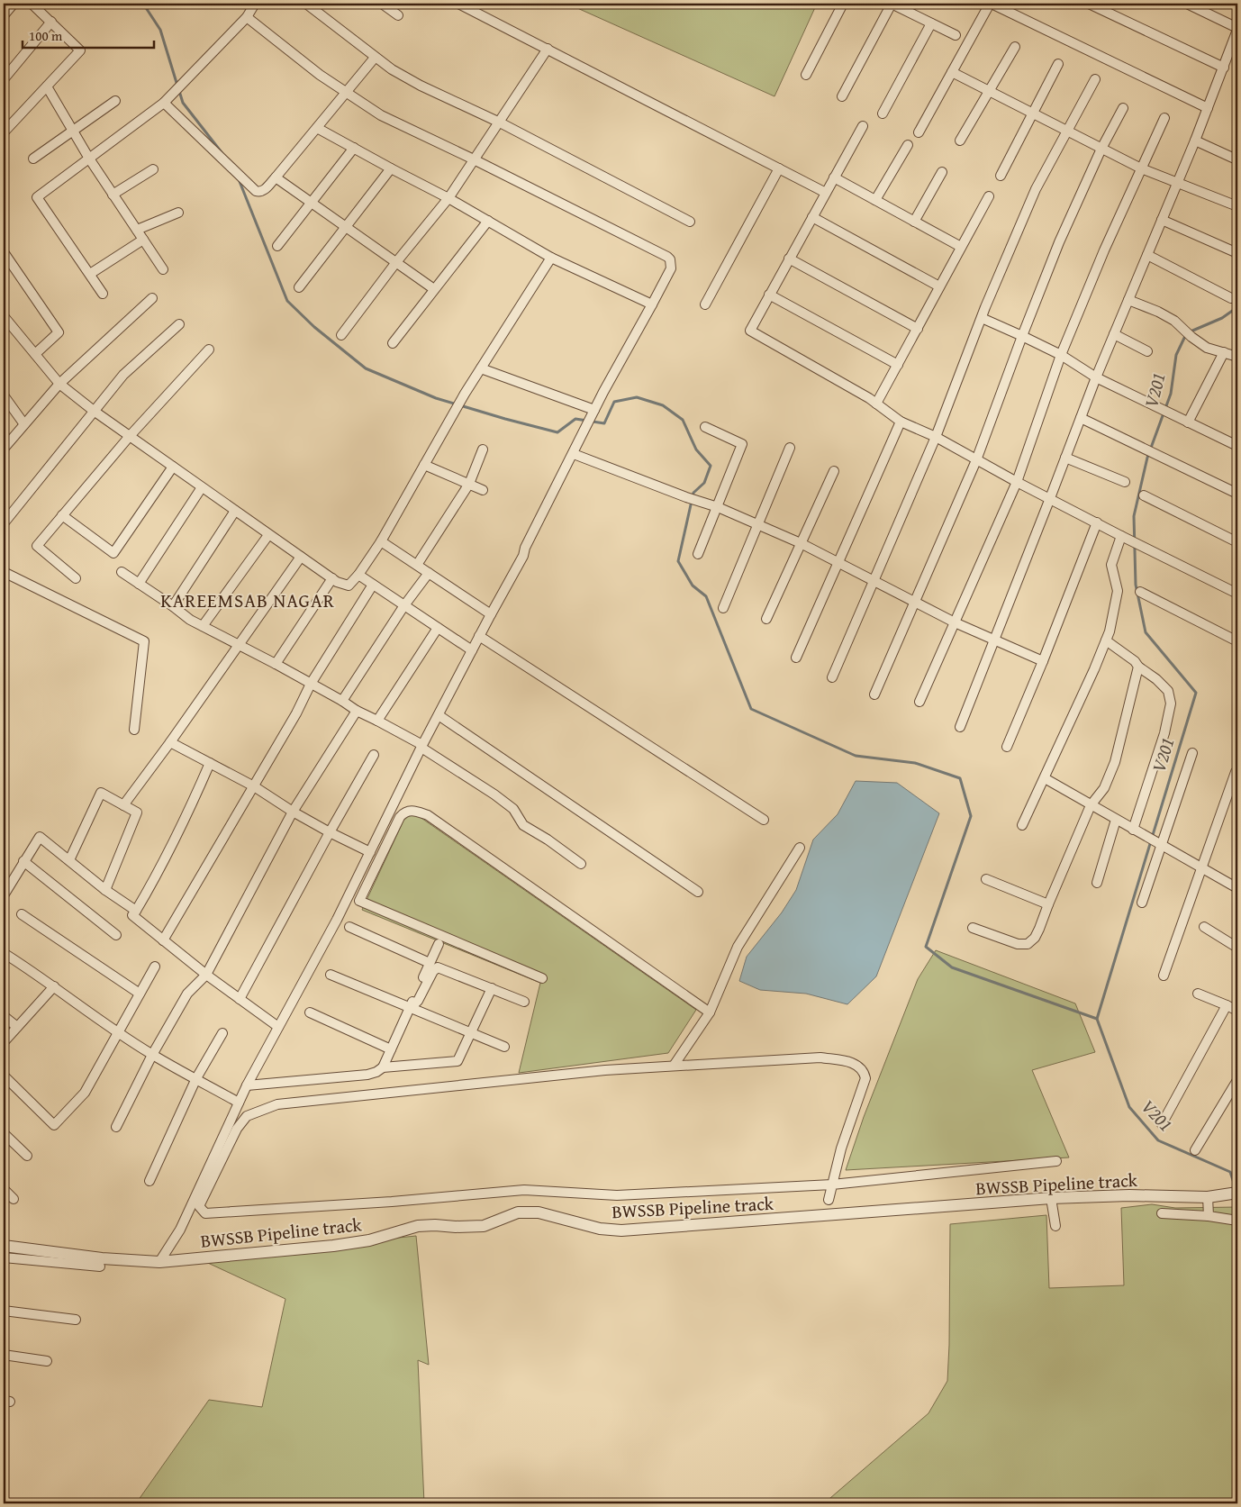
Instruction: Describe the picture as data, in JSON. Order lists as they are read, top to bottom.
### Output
{
  "streets": {
    "street": ["BWSSB Pipeline track"]
  },
  "districts": ["KAREEMSAB NAGAR"],
  "water": ["V201"],
  "scale_bar": "100 m"
}
